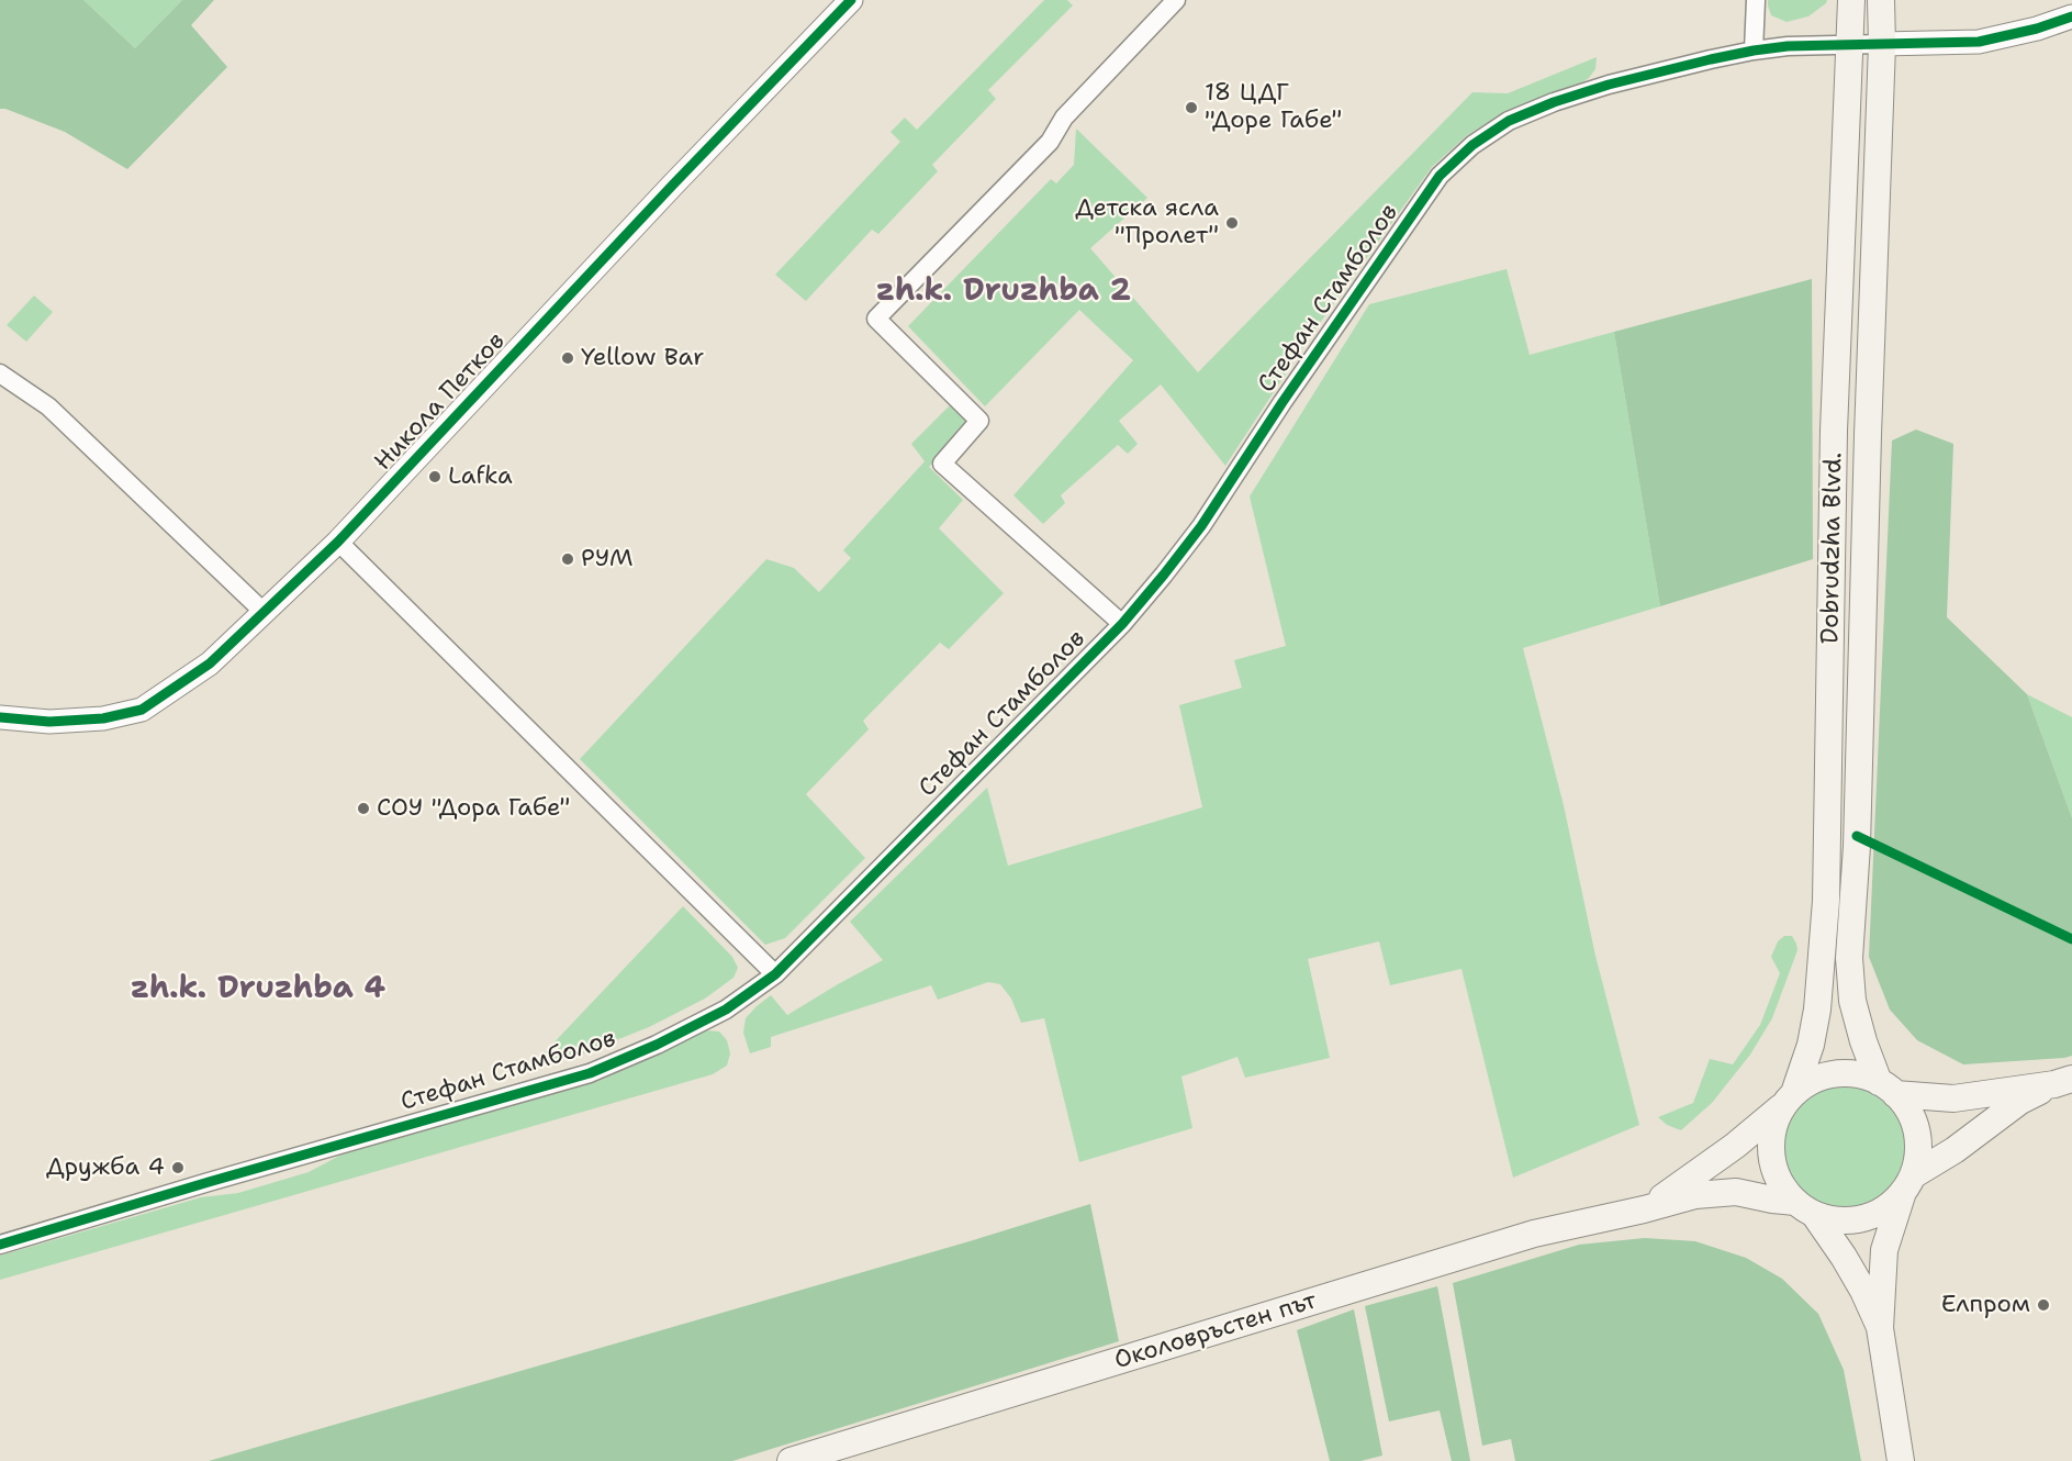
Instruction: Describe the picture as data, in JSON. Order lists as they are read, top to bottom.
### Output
{
  "streets": {
    "main road": ["Dobrudzha Blvd.", "Околовръстен път"],
    "street": ["Стефан Стамболов", "Никола Петков"]
  },
  "crossings": [
    ["Стефан Стамболов", "Dobrudzha Blvd."],
    ["Dobrudzha Blvd.", "Околовръстен път"]
  ],
  "districts": ["zh.k. Druzhba 2", "zh.k. Druzhba 4"],
  "places": [
    "18 ЦДГ \"Доре Габе\"",
    "Детска ясла \"Пролет\"",
    "Yellow Bar",
    "Lafka",
    "РУМ",
    "СОУ \"Дора Габе\"",
    "Дружба 4",
    "Елпром"
  ]
}
